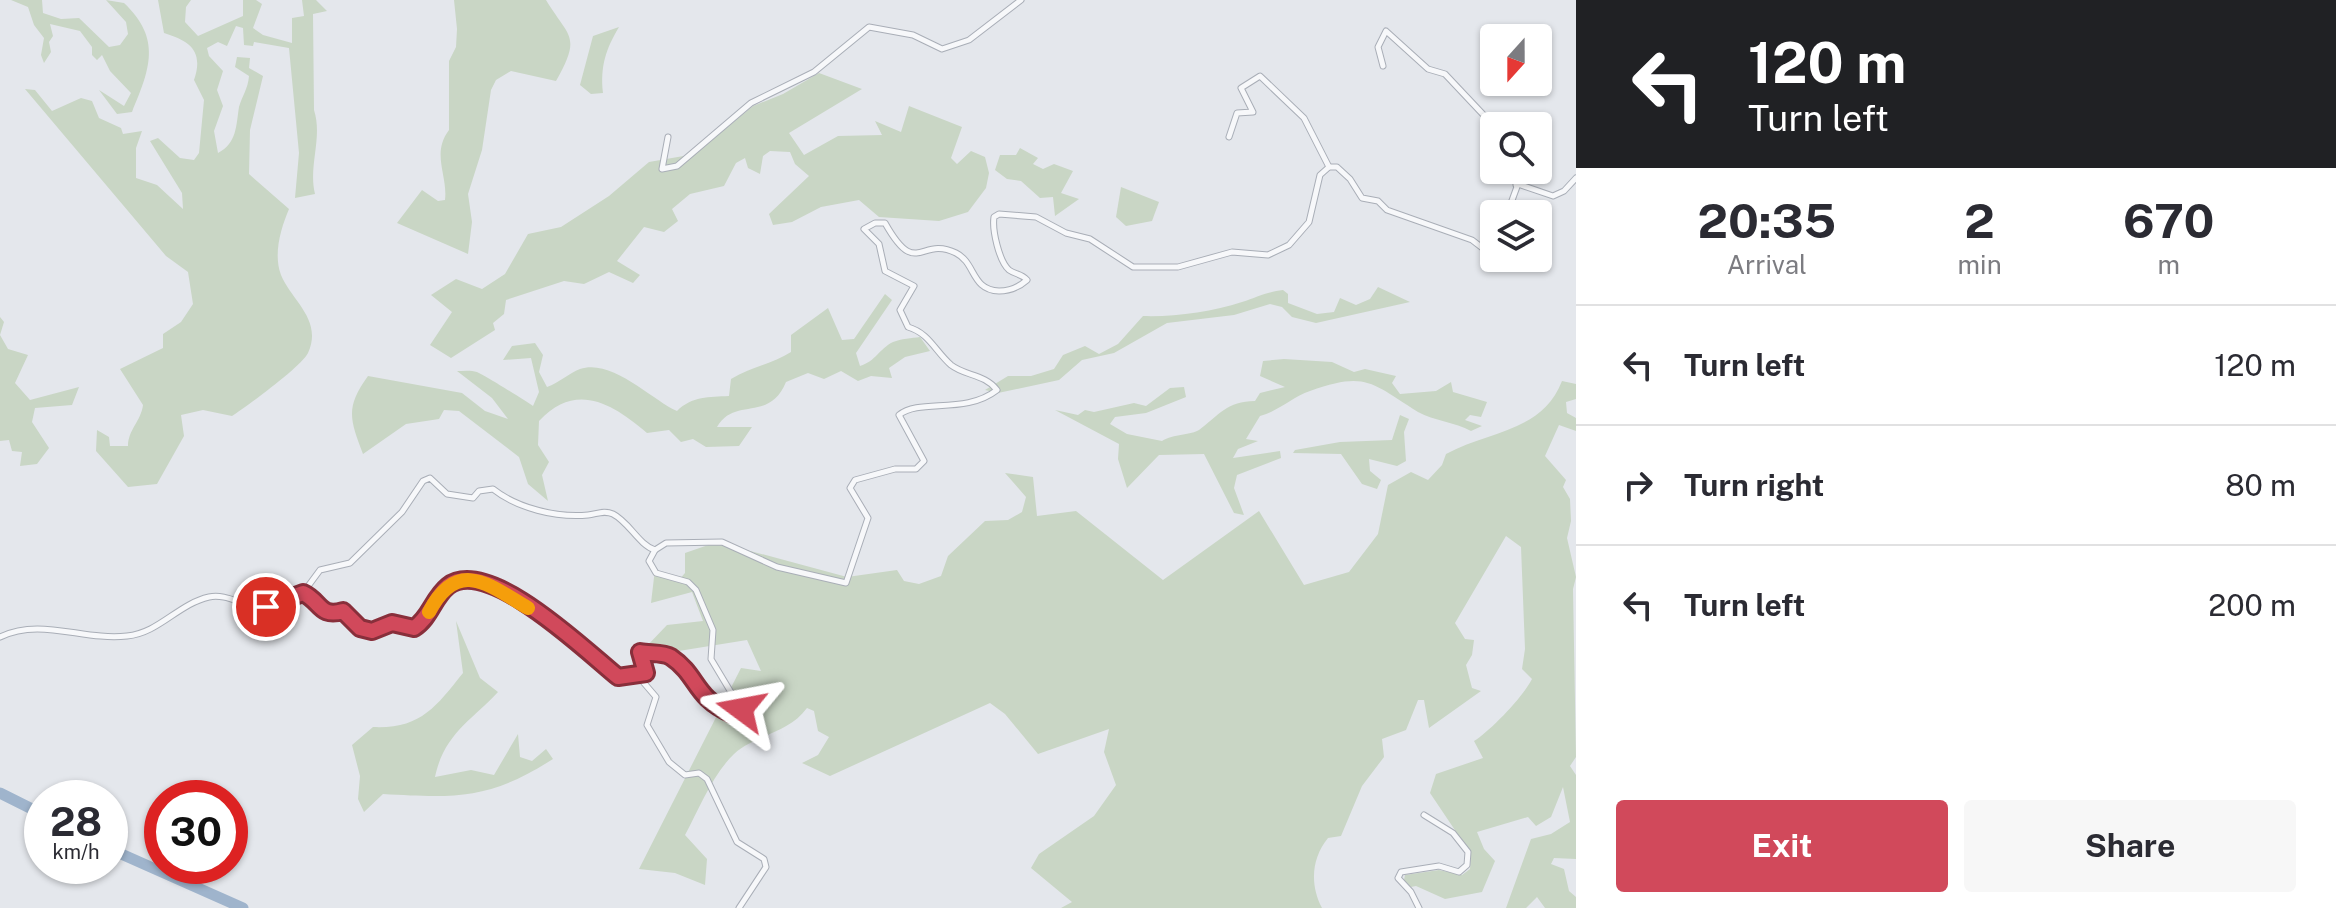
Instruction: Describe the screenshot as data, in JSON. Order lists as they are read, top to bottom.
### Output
{
  "north": "bottom",
  "page": {
    "turn": ["120 m", "Turn left"],
    "eta": [
      "20:35",
      "Arrival",
      "2",
      "min",
      "670",
      "m"
    ],
    "list": [
      {
        "name": "Turn left",
        "value": "120 m"
      },
      {
        "name": "Turn right",
        "value": "80 m"
      },
      {
        "name": "Turn left",
        "value": "200 m"
      }
    ],
    "speed": "28 km/h",
    "limit": "30",
    "buttons": ["Exit", "Share"]
  }
}
